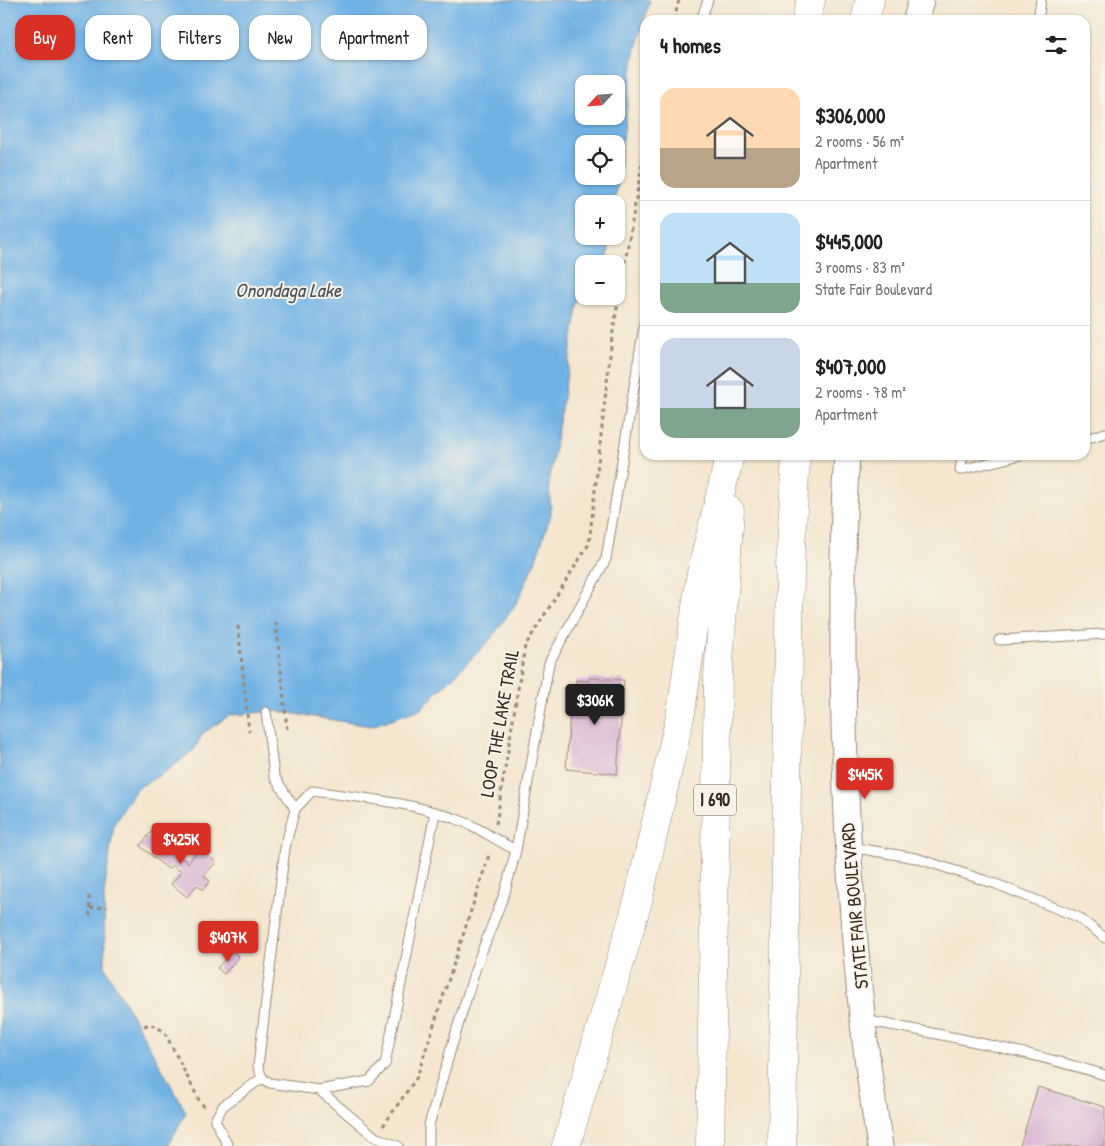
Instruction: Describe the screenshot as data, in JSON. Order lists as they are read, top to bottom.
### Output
{
  "streets": {
    "highway": ["I 690"],
    "main road": ["STATE FAIR BOULEVARD"],
    "path": ["LOOP THE LAKE TRAIL"]
  },
  "water": ["Onondaga Lake"],
  "north": "bottom left",
  "page": {
    "chip": [
      "Buy",
      "Rent",
      "Filters",
      "New",
      "Apartment"
    ],
    "heading": "4 homes",
    "map_buttons": ["+", "−"],
    "list": [
      {
        "name": "$306,000",
        "note": "2 rooms · 56 m² · Apartment"
      },
      {
        "name": "$445,000",
        "note": "3 rooms · 83 m² · State Fair Boulevard"
      },
      {
        "name": "$407,000",
        "note": "2 rooms · 78 m² · Apartment"
      }
    ],
    "price": [
      "$306K",
      "$445K",
      "$425K",
      "$407K"
    ]
  }
}
